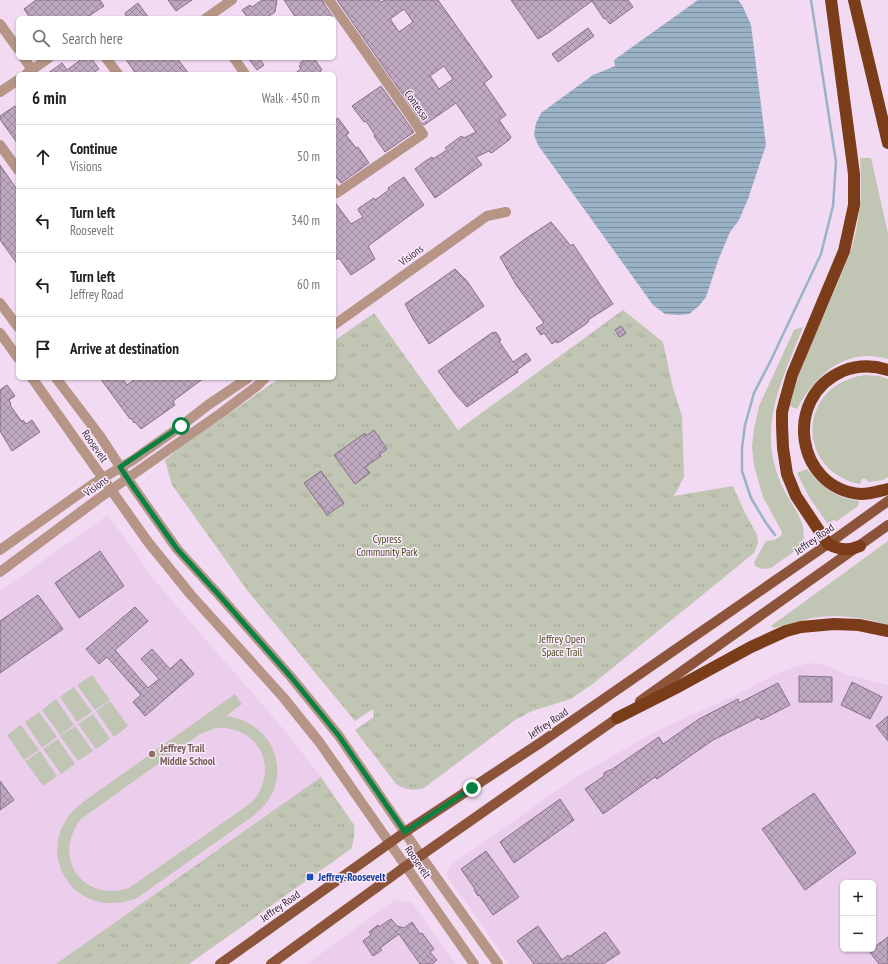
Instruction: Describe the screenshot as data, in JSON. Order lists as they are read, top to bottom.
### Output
{
  "streets": {
    "main road": ["Jeffrey Road"],
    "street": ["Contessa", "Visions", "Roosevelt"]
  },
  "crossings": [
    ["Visions", "Roosevelt"],
    ["Roosevelt", "Jeffrey Road"]
  ],
  "parks": ["Cypress Community Park", "Jeffrey Open Space Trail"],
  "places": {
    "other": ["Jeffrey Trail Middle School"],
    "transit": ["Jeffrey-Roosevelt"]
  },
  "page": {
    "search": "Search here",
    "heading": ["6 min", "Walk · 450 m"],
    "list": [
      ["Continue", "Visions", "50 m"],
      ["Turn left", "Roosevelt", "340 m"],
      ["Turn left", "Jeffrey Road", "60 m"],
      "Arrive at destination"
    ],
    "map_buttons": ["+", "−"]
  }
}
